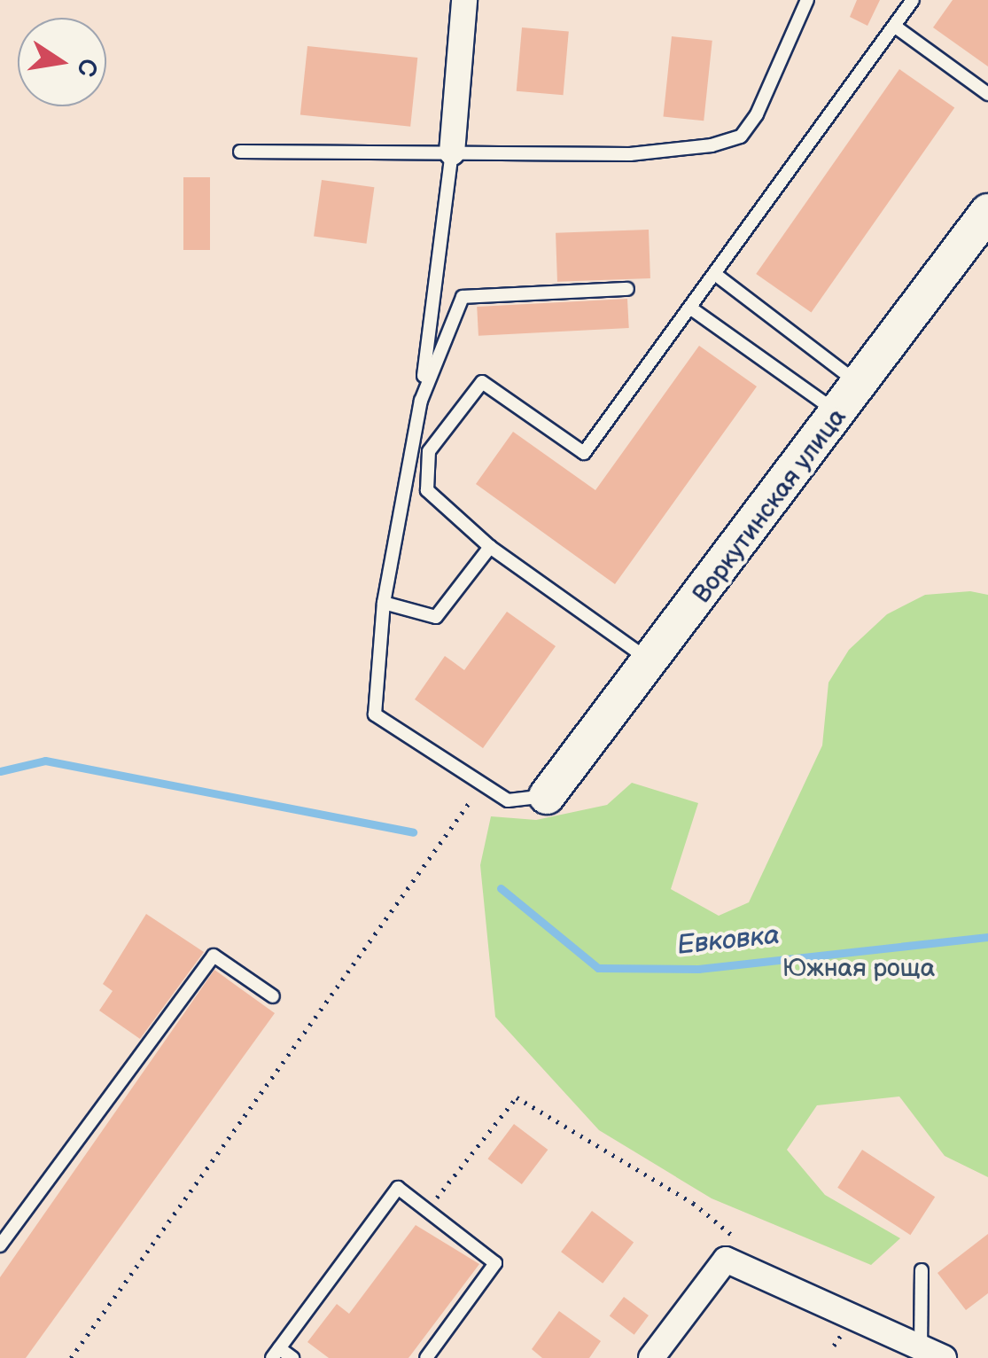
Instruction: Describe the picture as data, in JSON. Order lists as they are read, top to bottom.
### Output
{
  "streets": {
    "street": ["Воркутинская улица"]
  },
  "water": ["Евковка"],
  "parks": ["Южная роща"],
  "north": "right"
}
